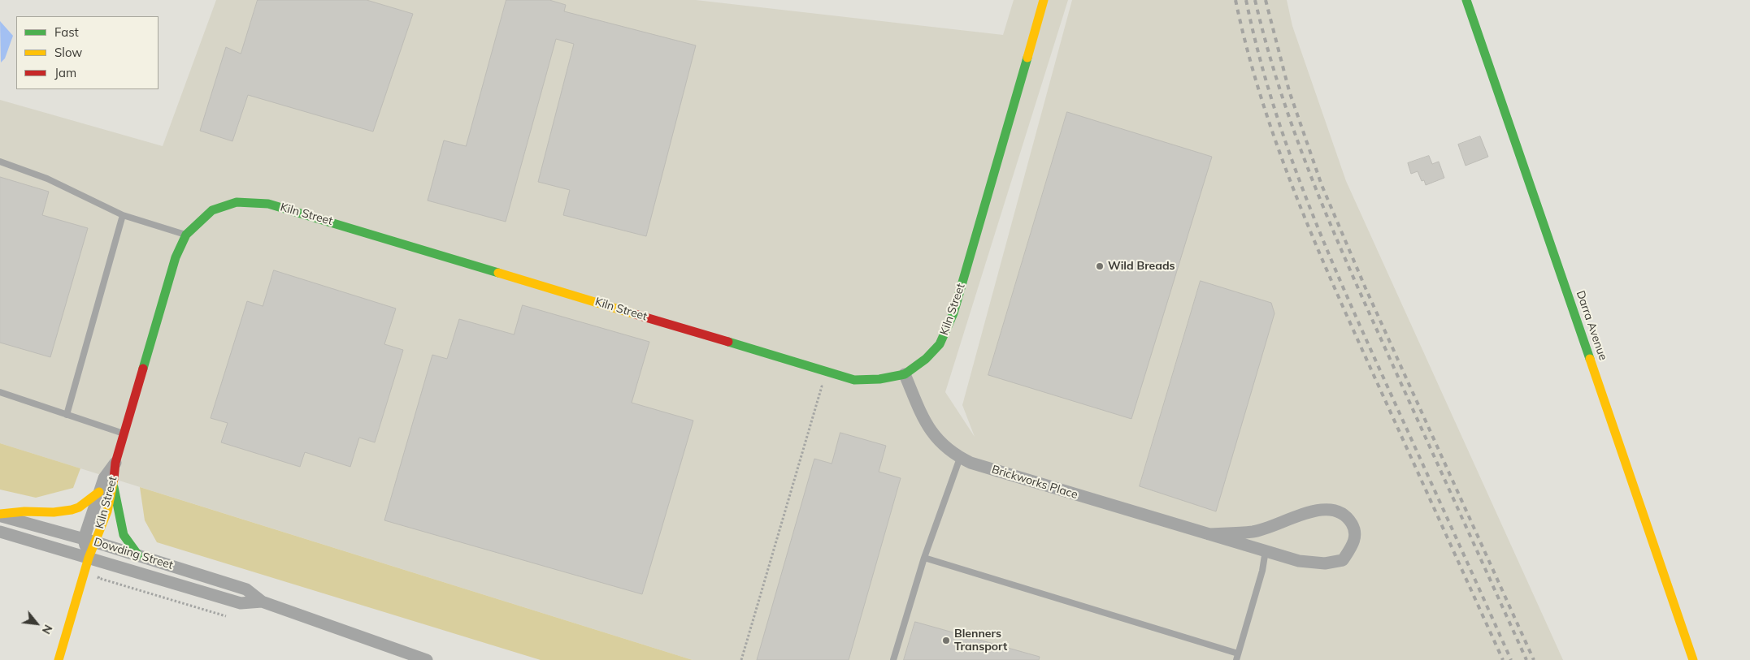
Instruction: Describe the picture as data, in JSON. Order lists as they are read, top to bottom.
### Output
{
  "streets": {
    "street": [
      "Kiln Street",
      "Darra Avenue",
      "Brickworks Place",
      "Dowding Street"
    ]
  },
  "crossings": [
    ["Kiln Street", "Brickworks Place"],
    ["Kiln Street", "Dowding Street"]
  ],
  "places": ["Wild Breads", "Blenners Transport"],
  "legend": ["Fast", "Slow", "Jam"],
  "north": "bottom right"
}
